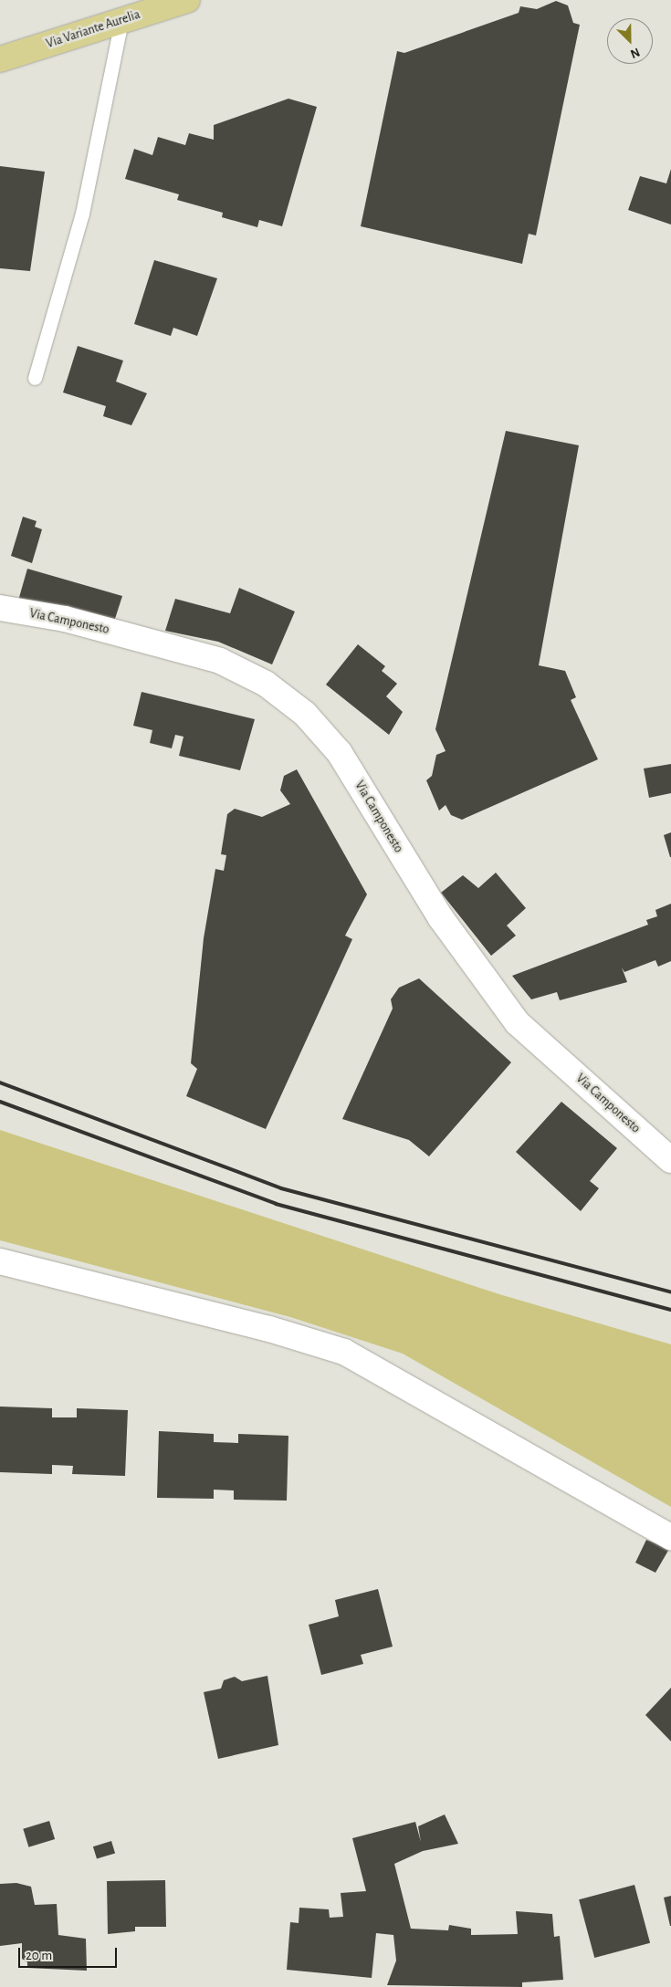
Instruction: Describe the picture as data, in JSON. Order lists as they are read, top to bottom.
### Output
{
  "streets": {
    "main road": ["Via Variante Aurelia"],
    "street": ["Via Camponesto"]
  },
  "scale_bar": "20 m",
  "north": "bottom right"
}
